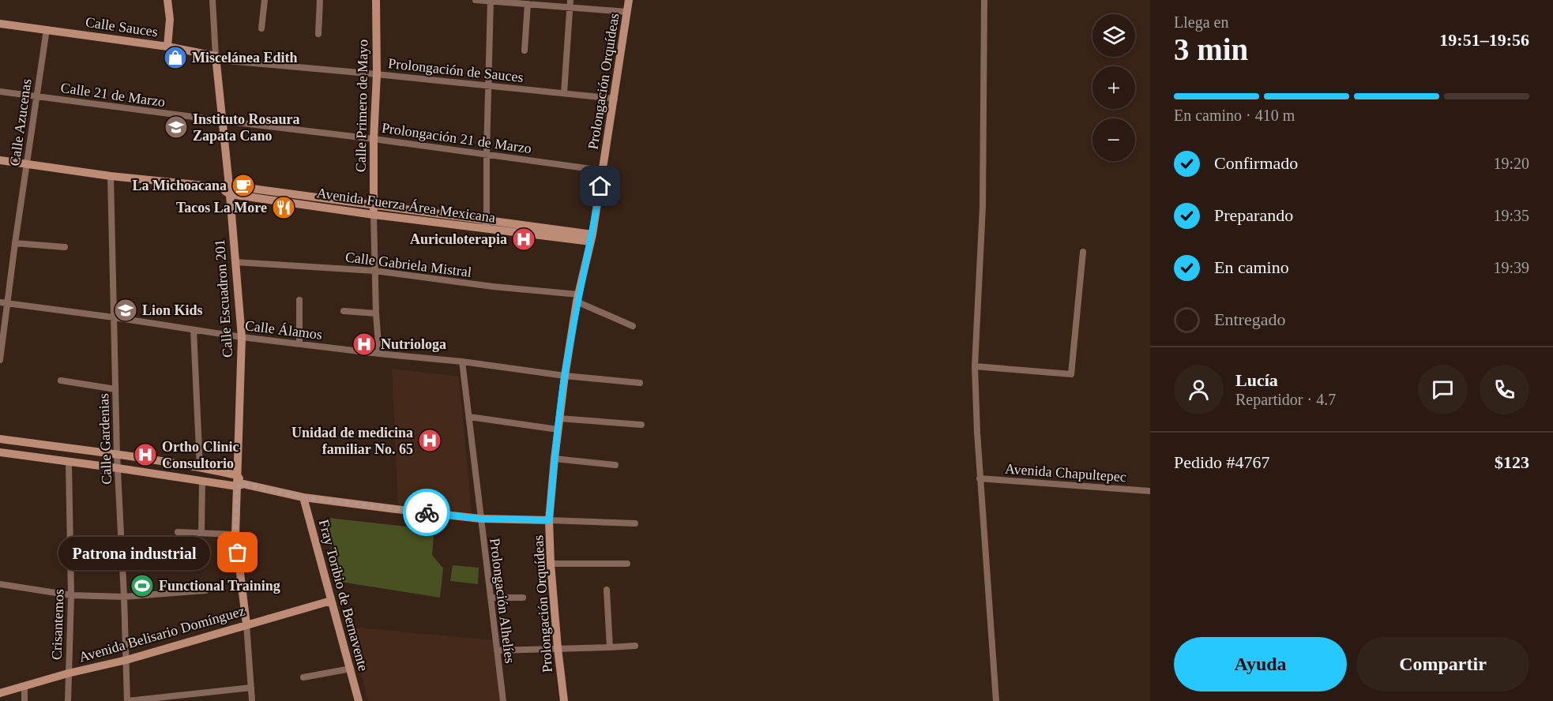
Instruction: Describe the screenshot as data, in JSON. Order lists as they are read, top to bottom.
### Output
{
  "streets": {
    "street": [
      "Calle Sauces",
      "Prolongación de Sauces",
      "Prolongación Orquídeas",
      "Calle 21 de Marzo",
      "Calle Primero de Mayo",
      "Calle Azucenas",
      "Prolongación 21 de Marzo",
      "Avenida Fuerza Área Mexicana",
      "Calle Gabriela Mistral",
      "Calle Escuadron 201",
      "Calle Álamos",
      "Calle Gardenias",
      "Avenida Chapultepec",
      "Fray Toribio de Bernavente",
      "Prolongación Alhelíes",
      "Crisantemos",
      "Avenida Belisario Domínguez"
    ]
  },
  "crossings": [
    ["Calle Sauces", "Prolongación de Sauces"],
    ["Calle Sauces", "Calle Azucenas"],
    ["Calle Sauces", "Calle Escuadron 201"],
    ["Prolongación de Sauces", "Prolongación Orquídeas"],
    ["Prolongación de Sauces", "Calle Primero de Mayo"],
    ["Prolongación Orquídeas", "Prolongación 21 de Marzo"],
    ["Prolongación Orquídeas", "Avenida Fuerza Área Mexicana"],
    ["Prolongación Orquídeas", "Calle Gabriela Mistral"],
    ["Prolongación Orquídeas", "Calle Álamos"],
    ["Calle 21 de Marzo", "Calle Azucenas"],
    ["Calle 21 de Marzo", "Prolongación 21 de Marzo"],
    ["Calle 21 de Marzo", "Calle Escuadron 201"],
    ["Calle Primero de Mayo", "Prolongación 21 de Marzo"],
    ["Calle Primero de Mayo", "Avenida Fuerza Área Mexicana"],
    ["Calle Primero de Mayo", "Calle Gabriela Mistral"],
    ["Calle Primero de Mayo", "Calle Álamos"],
    ["Calle Azucenas", "Avenida Fuerza Área Mexicana"],
    ["Calle Azucenas", "Calle Álamos"],
    ["Prolongación 21 de Marzo", "Calle Escuadron 201"],
    ["Avenida Fuerza Área Mexicana", "Calle Escuadron 201"],
    ["Avenida Fuerza Área Mexicana", "Calle Gardenias"],
    ["Calle Gabriela Mistral", "Calle Escuadron 201"],
    ["Calle Escuadron 201", "Calle Álamos"],
    ["Calle Álamos", "Calle Gardenias"],
    ["Calle Álamos", "Prolongación Alhelíes"],
    ["Calle Gardenias", "Avenida Belisario Domínguez"],
    ["Fray Toribio de Bernavente", "Avenida Belisario Domínguez"],
    ["Crisantemos", "Avenida Belisario Domínguez"]
  ],
  "places": {
    "shop": ["Miscelánea Edith"],
    "school or university": ["Instituto Rosaura Zapata Cano", "Lion Kids"],
    "cafe": ["La Michoacana"],
    "restaurant": ["Tacos La More"],
    "hospital": [
      "Auriculoterapia",
      "Nutriologa",
      "Unidad de medicina familiar No. 65",
      "Ortho Clinic Consultorio"
    ],
    "other": ["Patrona industrial"],
    "sports": ["Functional Training"]
  },
  "page": {
    "heading": ["3 min", "Llega en", "19:51–19:56"],
    "panel": [
      "Lucía",
      "Repartidor · 4.7",
      "Pedido #4767",
      "$123"
    ],
    "map_buttons": ["+", "−"],
    "bar": "En camino · 410 m",
    "list": [
      ["Confirmado", "19:20"],
      ["Preparando", "19:35"],
      ["En camino", "19:39"],
      "Entregado"
    ],
    "bubble": "Patrona industrial",
    "buttons": ["Ayuda", "Compartir"]
  }
}
